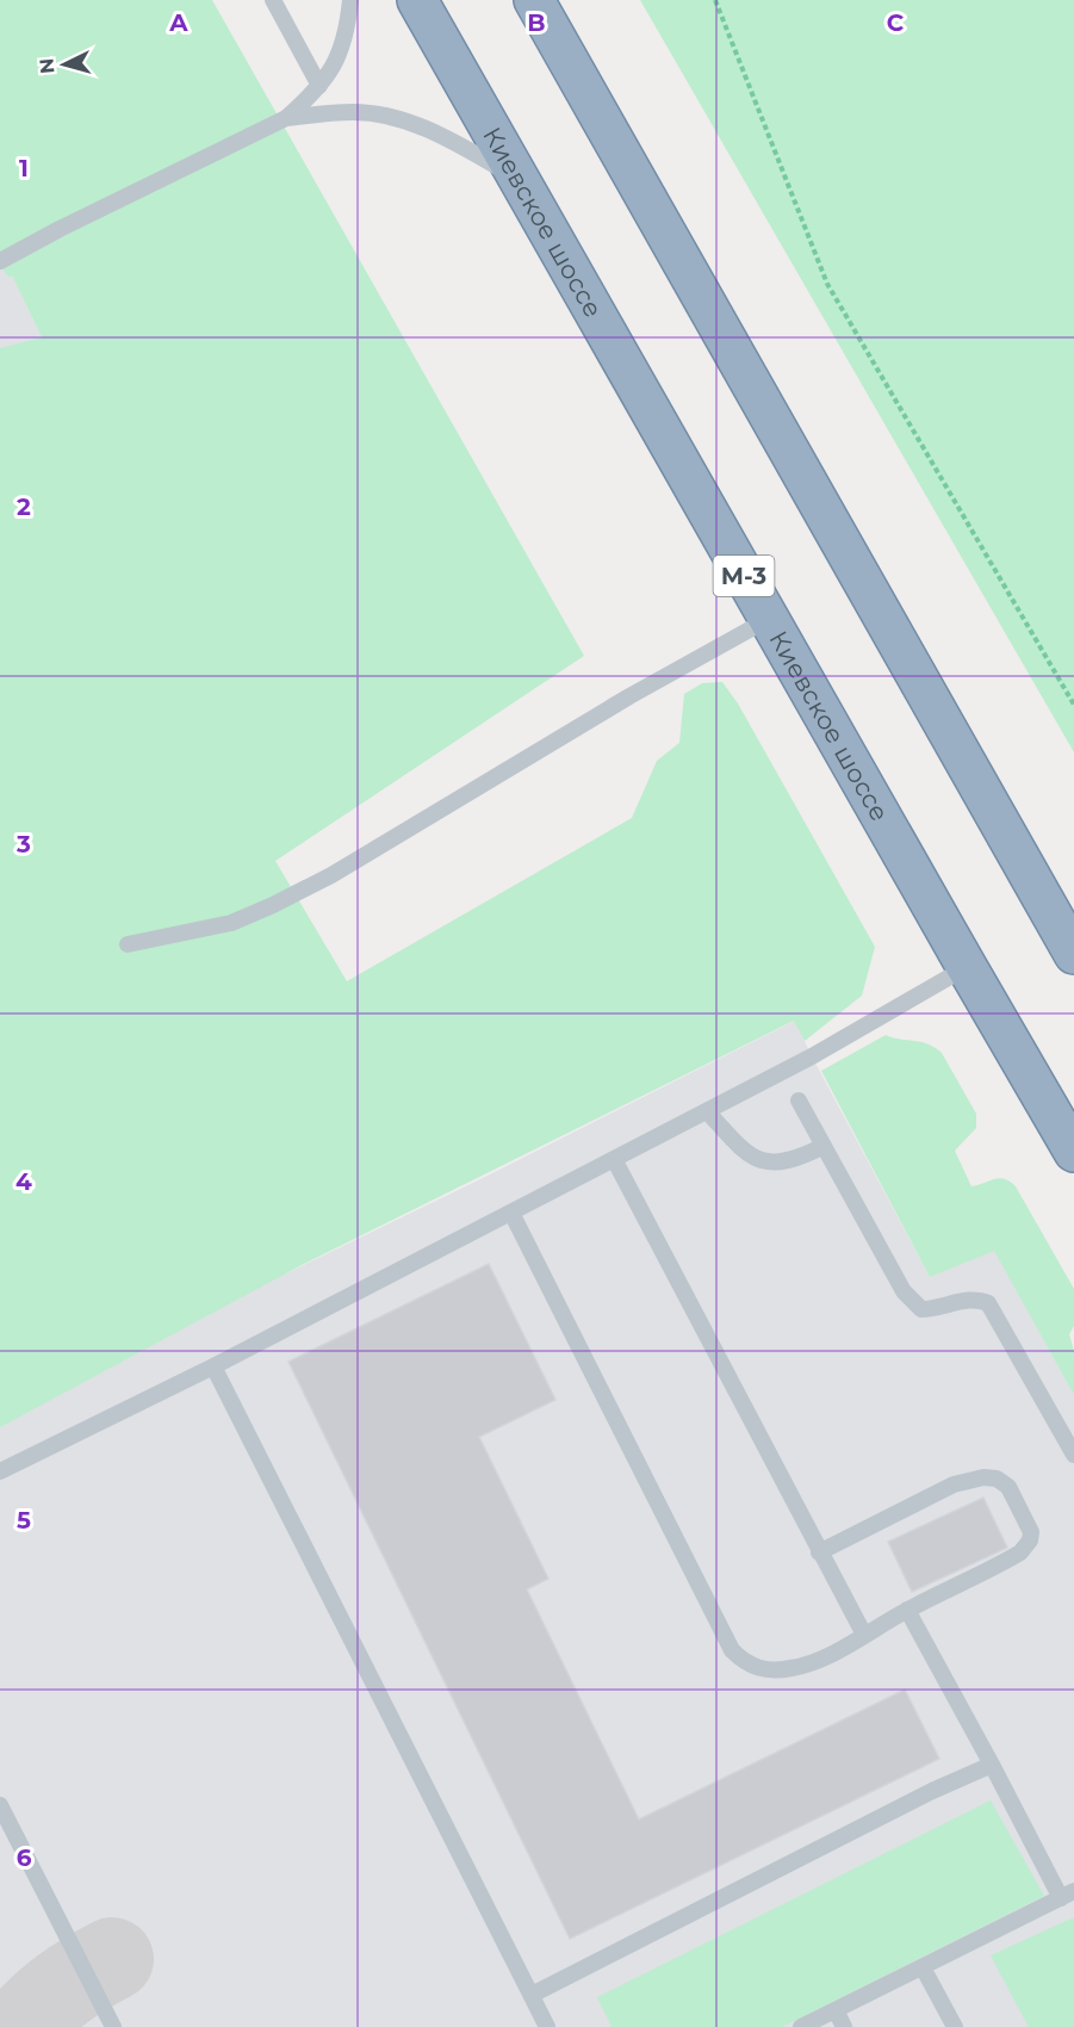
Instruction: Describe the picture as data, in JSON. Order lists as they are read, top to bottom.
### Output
{
  "streets": {
    "highway": ["Киевское шоссе", "М-3"]
  },
  "north": "left",
  "grid": {
    "columns": ["A", "B", "C"],
    "rows": [
      "1",
      "2",
      "3",
      "4",
      "5",
      "6"
    ]
  }
}
